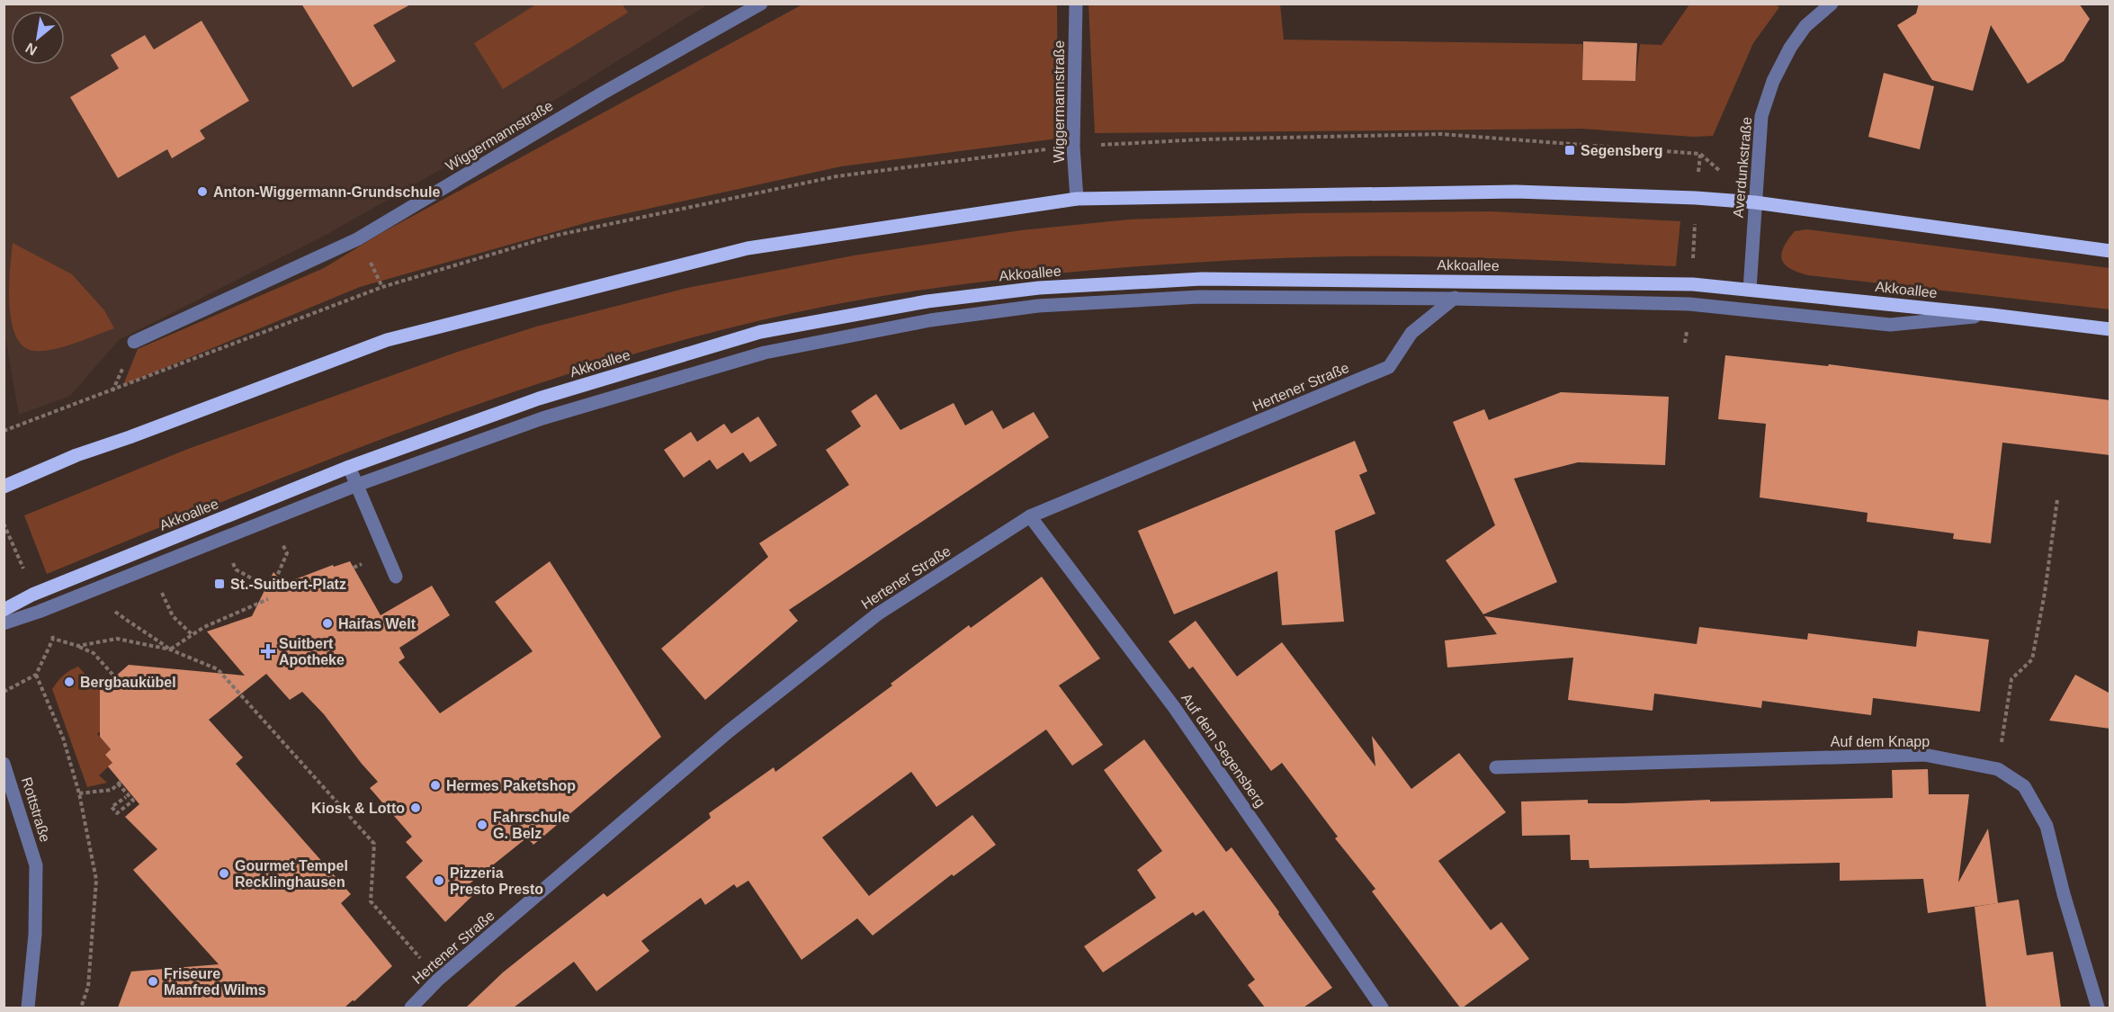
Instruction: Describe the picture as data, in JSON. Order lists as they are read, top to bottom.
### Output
{
  "streets": {
    "main road": ["Akkoallee"],
    "street": [
      "Wiggermannstraße",
      "Averdunkstraße",
      "Hertener Straße",
      "Auf dem Knapp",
      "Auf dem Segensberg",
      "Rottstraße"
    ]
  },
  "crossings": [
    ["Averdunkstraße", "Akkoallee"],
    ["Akkoallee", "Hertener Straße"],
    ["Hertener Straße", "Auf dem Segensberg"]
  ],
  "places": {
    "transit": ["Segensberg", "St.-Suitbert-Platz"],
    "other": [
      "Anton-Wiggermann-Grundschule",
      "Haifas Welt",
      "Bergbaukübel",
      "Hermes Paketshop",
      "Kiosk & Lotto",
      "Fahrschule G. Belz",
      "Gourmet Tempel Recklinghausen",
      "Pizzeria Presto Presto",
      "Friseure Manfred Wilms"
    ],
    "health": ["Suitbert Apotheke"]
  },
  "north": "bottom left"
}
